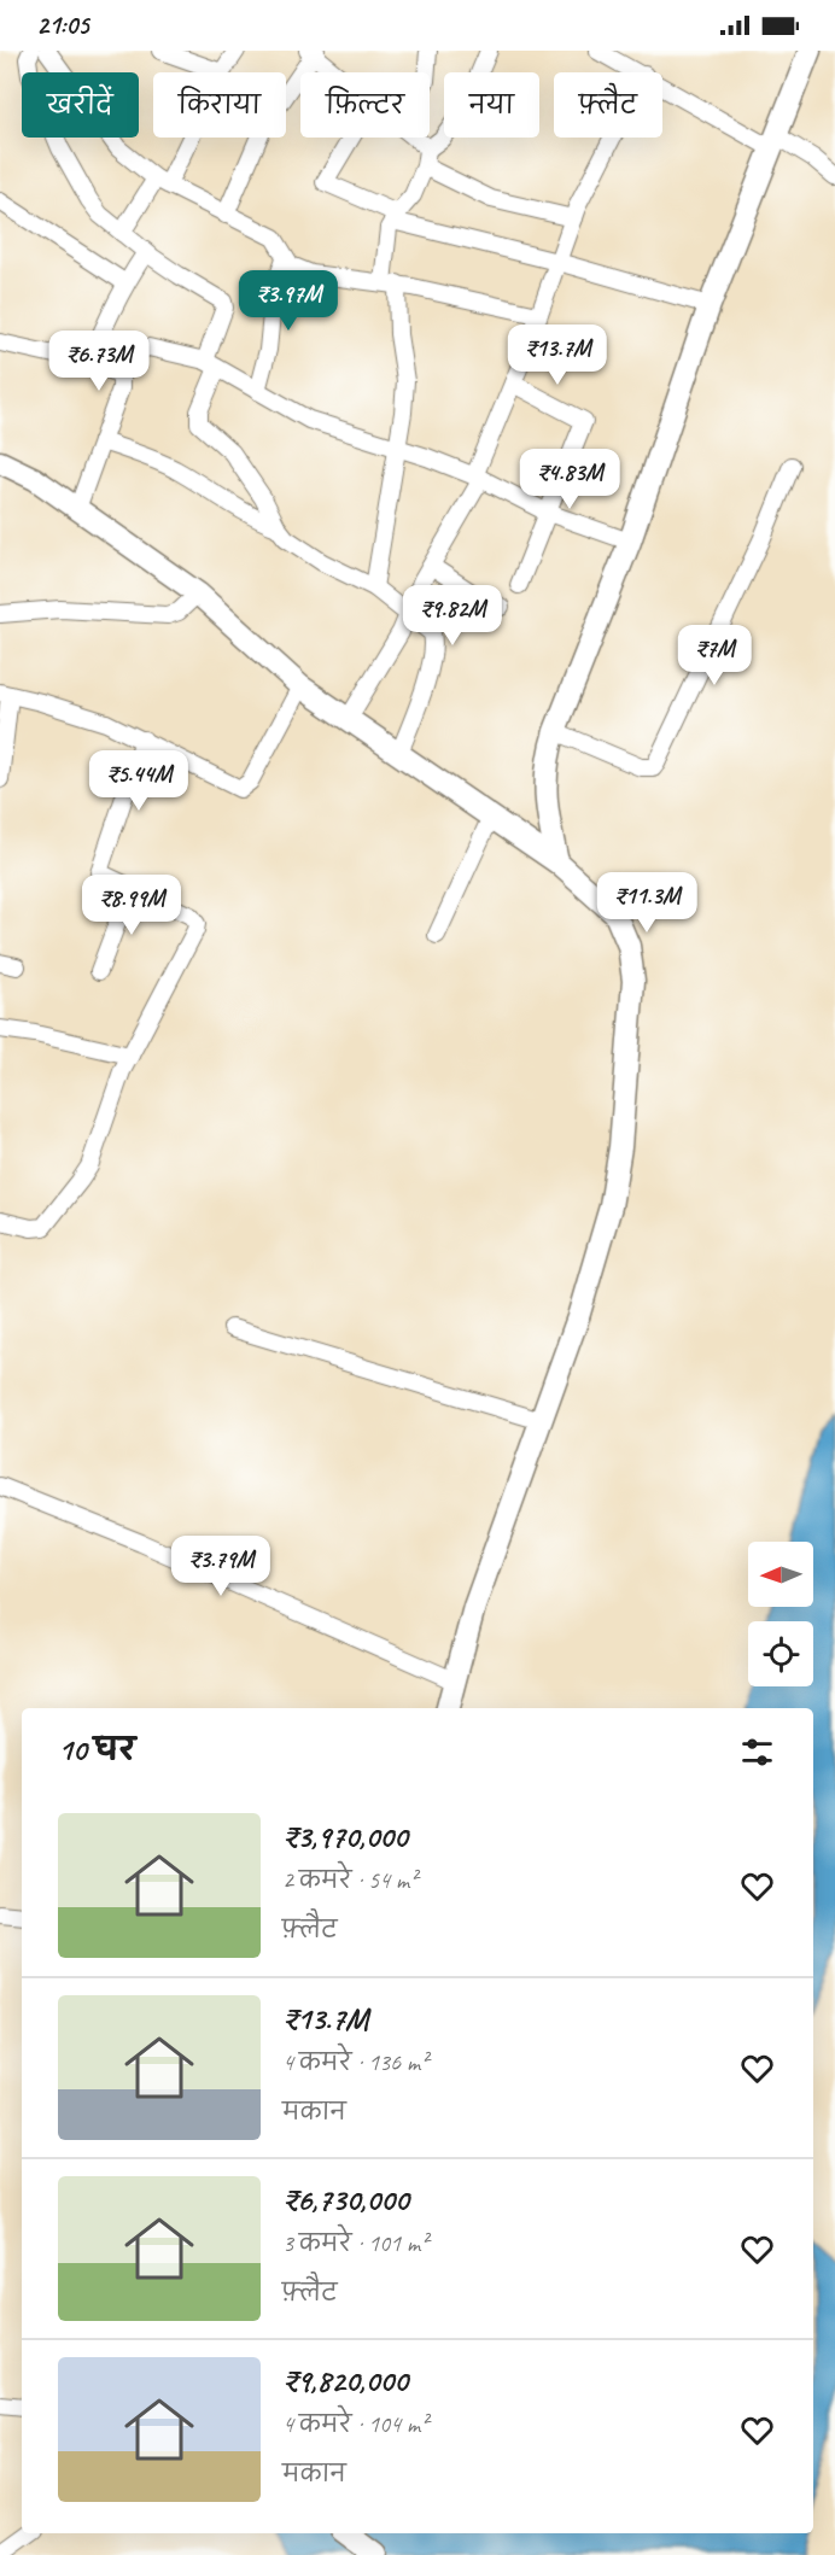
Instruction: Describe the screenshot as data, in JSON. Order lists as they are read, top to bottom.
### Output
{
  "north": "left",
  "page": {
    "status": "21:05",
    "chip": [
      "खरीदें",
      "किराया",
      "फ़िल्टर",
      "नया",
      "फ़्लैट"
    ],
    "price": [
      "₹3.97M",
      "₹13.7M",
      "₹6.73M",
      "₹4.83M",
      "₹9.82M",
      "₹7M",
      "₹5.44M",
      "₹11.3M",
      "₹8.99M",
      "₹3.79M"
    ],
    "heading": "10 घर",
    "list": [
      {
        "name": "₹3,970,000",
        "note": "2 कमरे · 54 m² · फ़्लैट"
      },
      {
        "name": "₹13.7M",
        "note": "4 कमरे · 136 m² · मकान"
      },
      {
        "name": "₹6,730,000",
        "note": "3 कमरे · 101 m² · फ़्लैट"
      },
      {
        "name": "₹9,820,000",
        "note": "4 कमरे · 104 m² · मकान"
      }
    ]
  }
}
